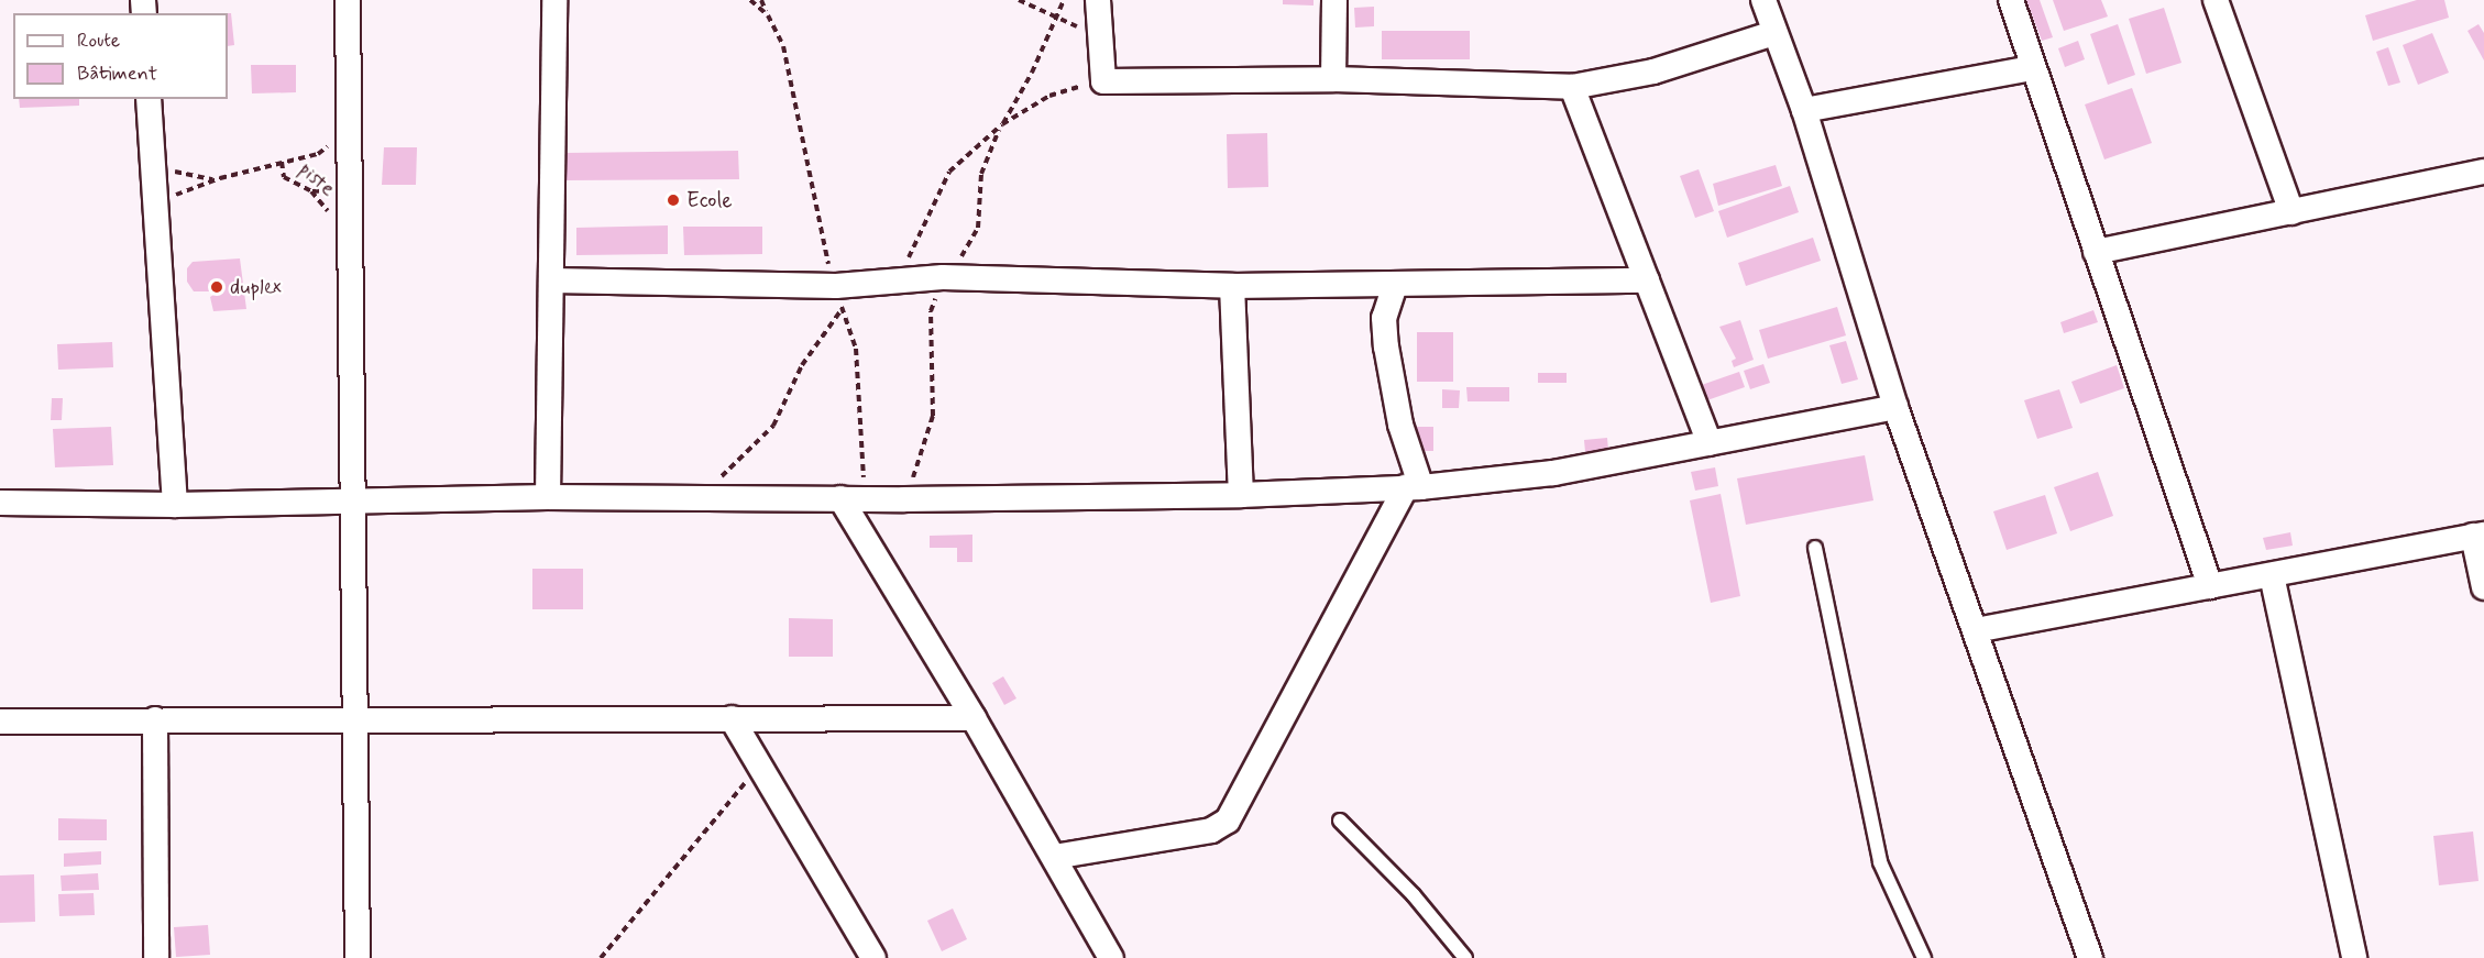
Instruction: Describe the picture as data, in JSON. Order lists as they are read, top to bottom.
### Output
{
  "streets": {
    "path": ["piste"]
  },
  "places": ["Ecole", "duplex"],
  "legend": ["Route", "Bâtiment"]
}
